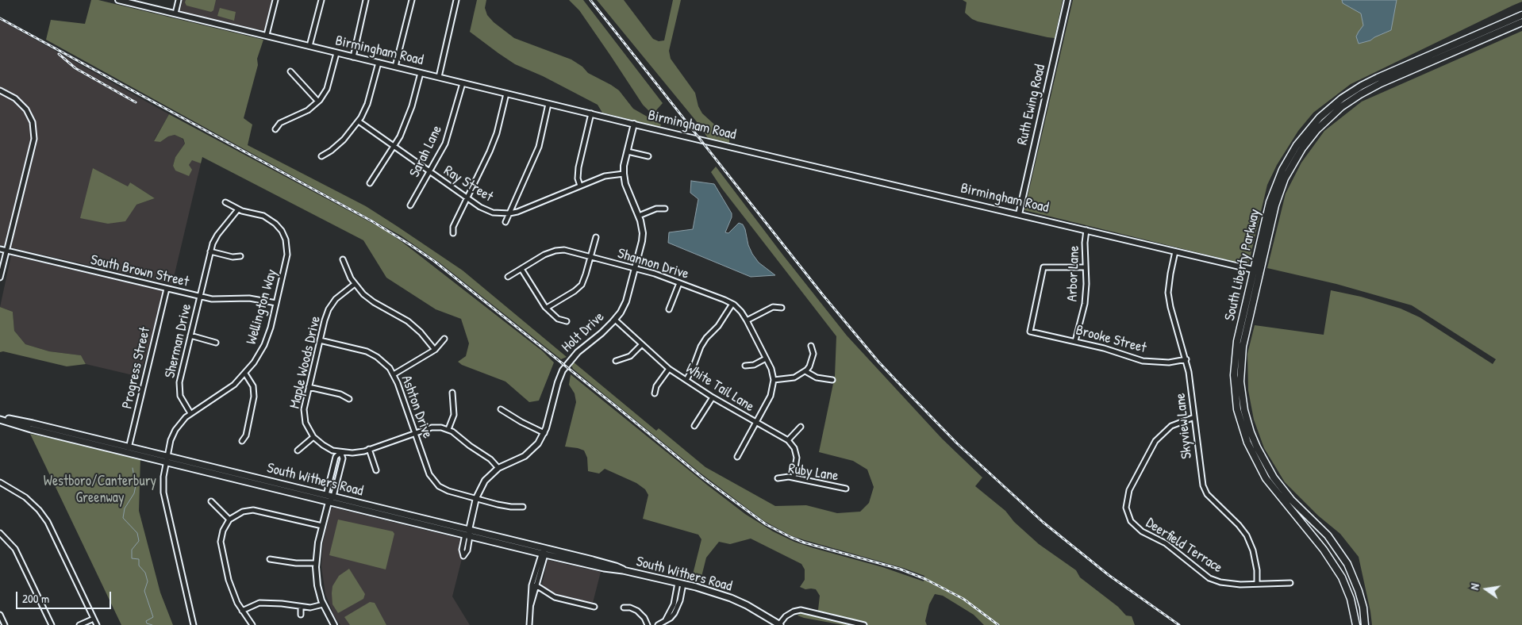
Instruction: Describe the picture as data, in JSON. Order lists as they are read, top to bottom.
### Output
{
  "streets": {
    "main road": ["South Liberty Parkway", "South Withers Road"],
    "street": [
      "Birmingham Road",
      "Ruth Ewing Road",
      "Sarah Lane",
      "Ray Street",
      "Shannon Drive",
      "South Brown Street",
      "Arbor Lane",
      "Wellington Way",
      "Holt Drive",
      "Brooke Street",
      "Sherman Drive",
      "Maple Woods Drive",
      "Progress Street",
      "White Tail Lane",
      "Ashton Drive",
      "Skyview Lane",
      "Ruby Lane",
      "Deerfield Terrace"
    ]
  },
  "crossings": [
    ["Birmingham Road", "Ruth Ewing Road"],
    ["Birmingham Road", "Sarah Lane"],
    ["Birmingham Road", "South Liberty Parkway"],
    ["Birmingham Road", "Arbor Lane"],
    ["Birmingham Road", "Holt Drive"],
    ["Birmingham Road", "Skyview Lane"],
    ["Sarah Lane", "Ray Street"],
    ["Ray Street", "Holt Drive"],
    ["Shannon Drive", "Holt Drive"],
    ["South Brown Street", "Wellington Way"],
    ["South Brown Street", "Sherman Drive"],
    ["South Brown Street", "Progress Street"],
    ["Arbor Lane", "Brooke Street"],
    ["Wellington Way", "Sherman Drive"],
    ["Wellington Way", "South Withers Road"],
    ["Holt Drive", "White Tail Lane"],
    ["Holt Drive", "Ashton Drive"],
    ["Holt Drive", "South Withers Road"],
    ["Brooke Street", "Skyview Lane"],
    ["Maple Woods Drive", "Ashton Drive"],
    ["Progress Street", "South Withers Road"],
    ["Skyview Lane", "Deerfield Terrace"]
  ],
  "parks": ["Westboro/Canterbury Greenway"],
  "scale_bar": "200 m",
  "north": "left"
}
